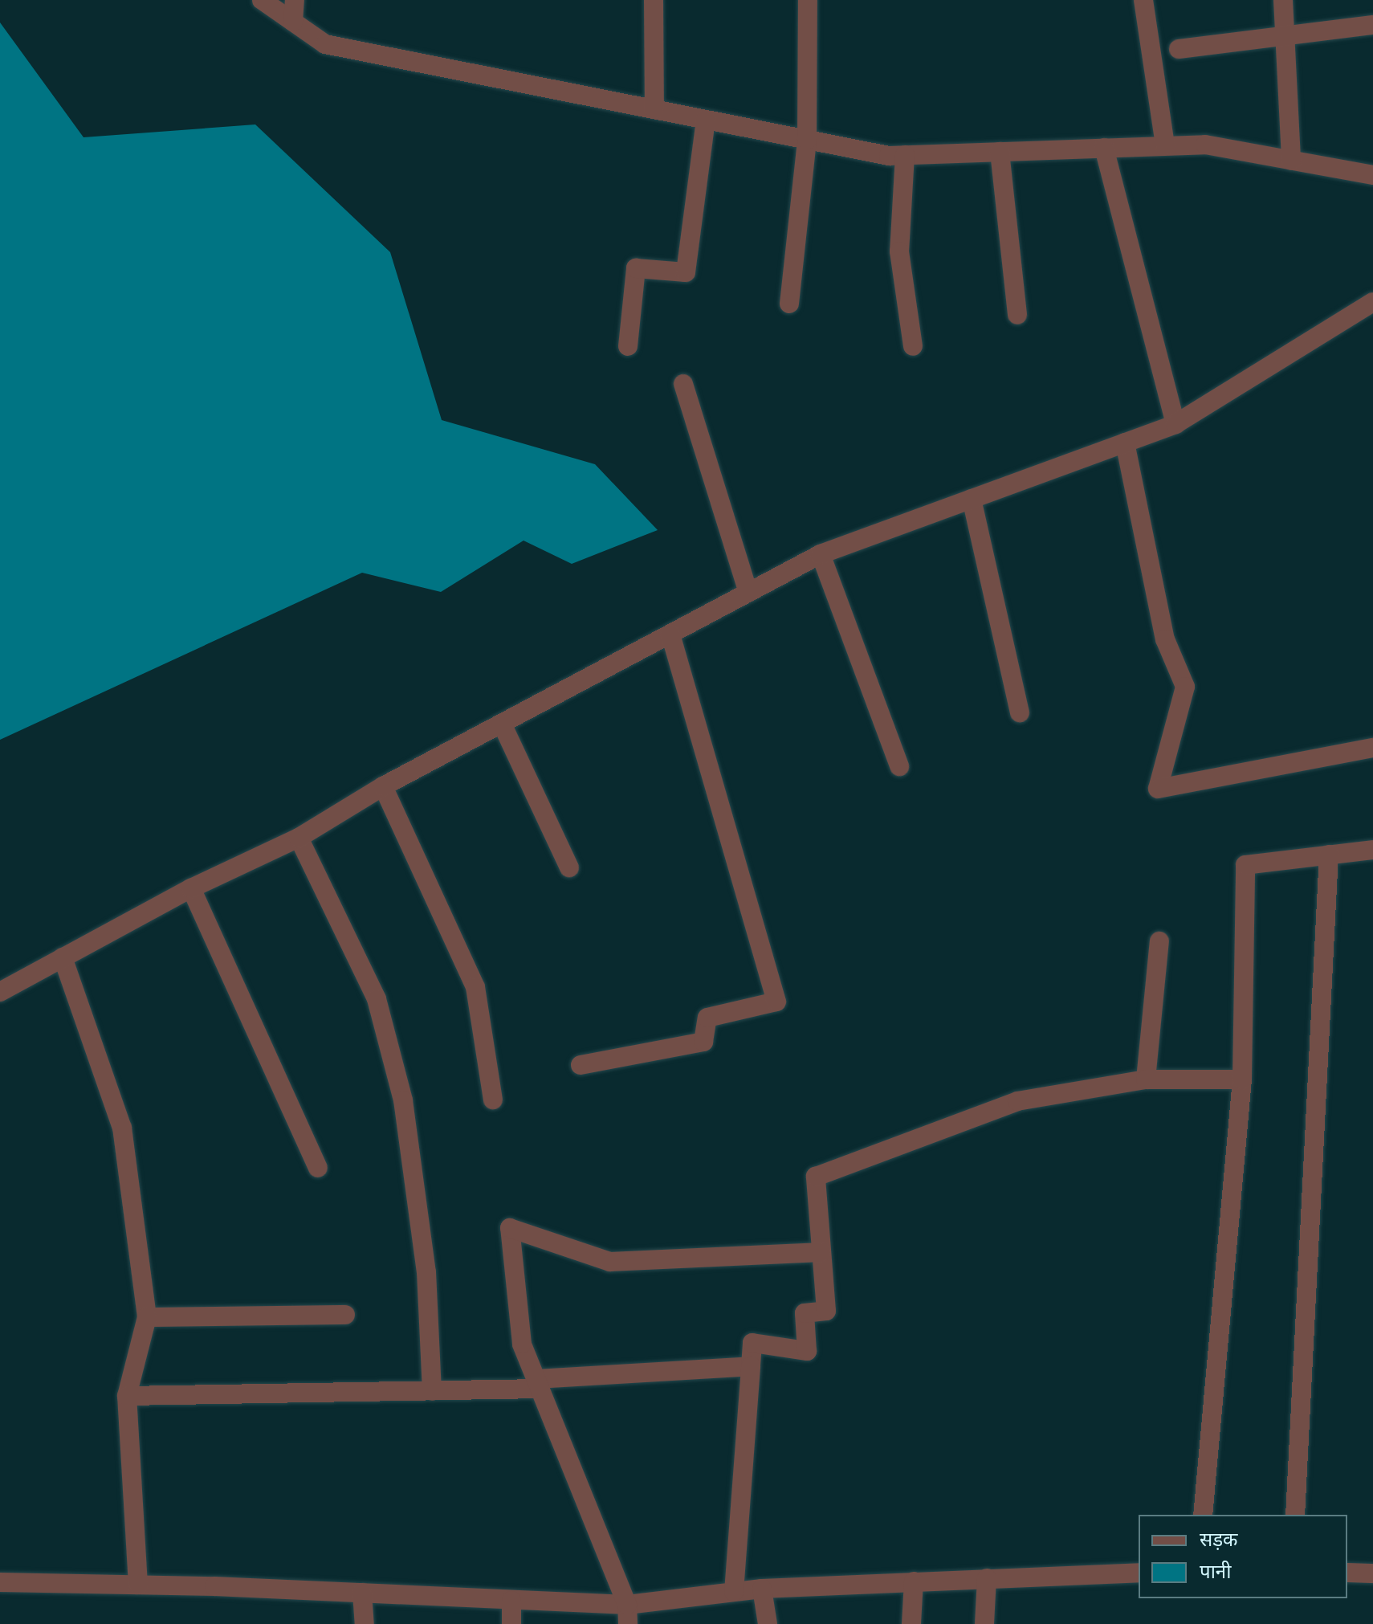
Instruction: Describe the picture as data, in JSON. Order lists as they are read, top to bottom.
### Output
{
  "legend": ["सड़क", "पानी"]
}
